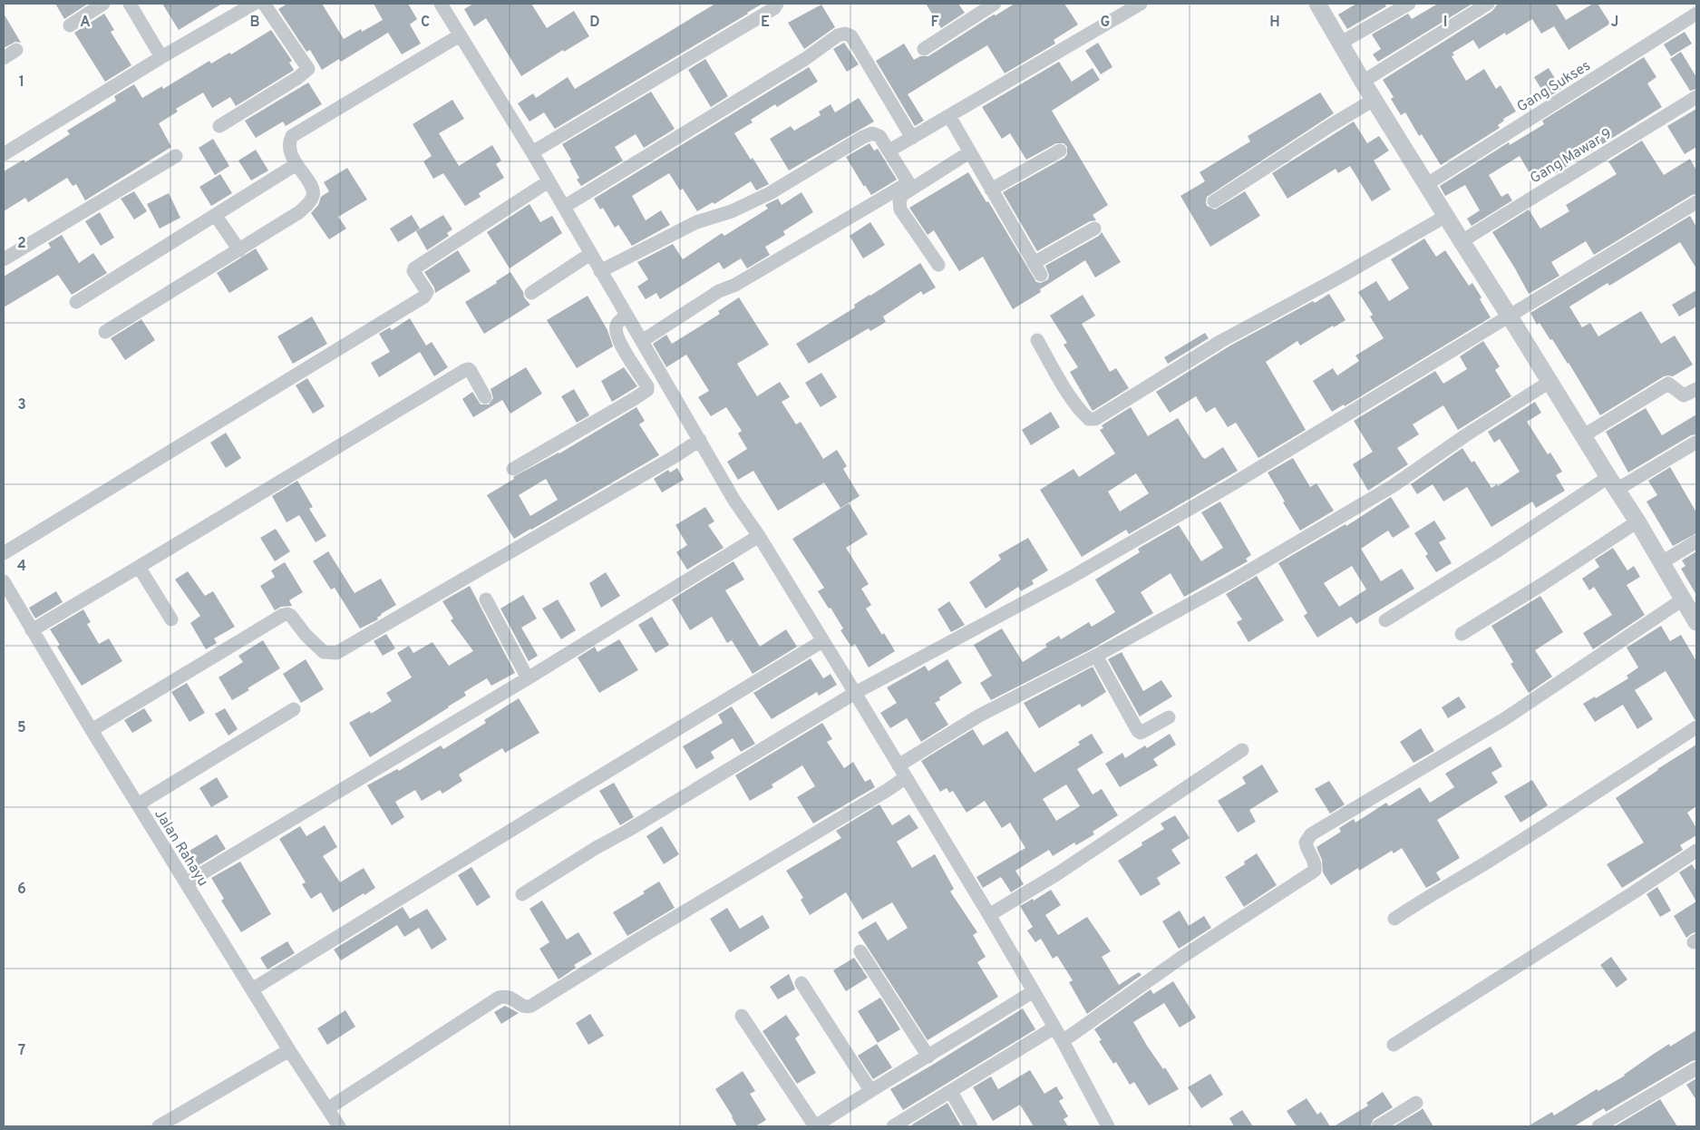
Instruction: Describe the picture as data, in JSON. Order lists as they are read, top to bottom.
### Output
{
  "streets": {
    "street": ["Gang Sukses", "Gang Mawar 9", "Jalan Rahayu"]
  },
  "grid": {
    "columns": [
      "A",
      "B",
      "C",
      "D",
      "E",
      "F",
      "G",
      "H",
      "I",
      "J"
    ],
    "rows": [
      "1",
      "2",
      "3",
      "4",
      "5",
      "6",
      "7"
    ]
  }
}
